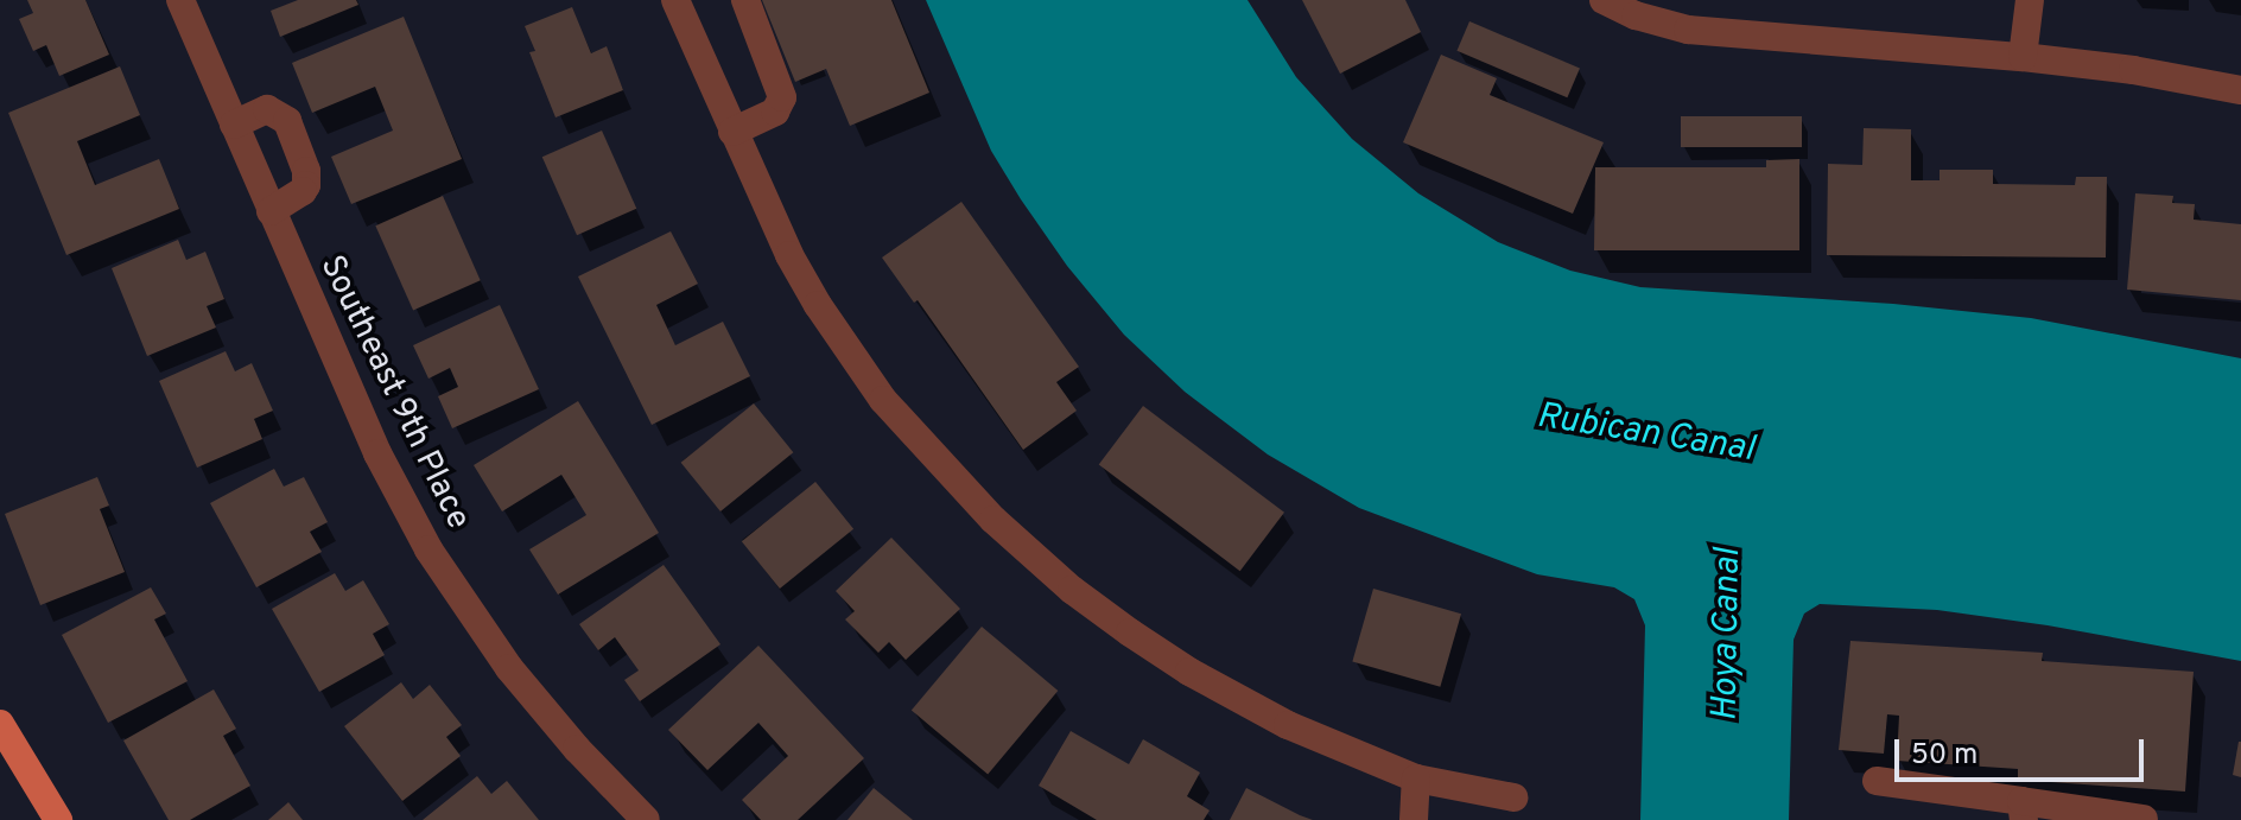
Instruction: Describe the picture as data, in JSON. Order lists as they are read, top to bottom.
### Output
{
  "streets": {
    "street": ["Southeast 9th Place"]
  },
  "water": ["Rubican Canal", "Hoya Canal"],
  "scale_bar": "50 m"
}
